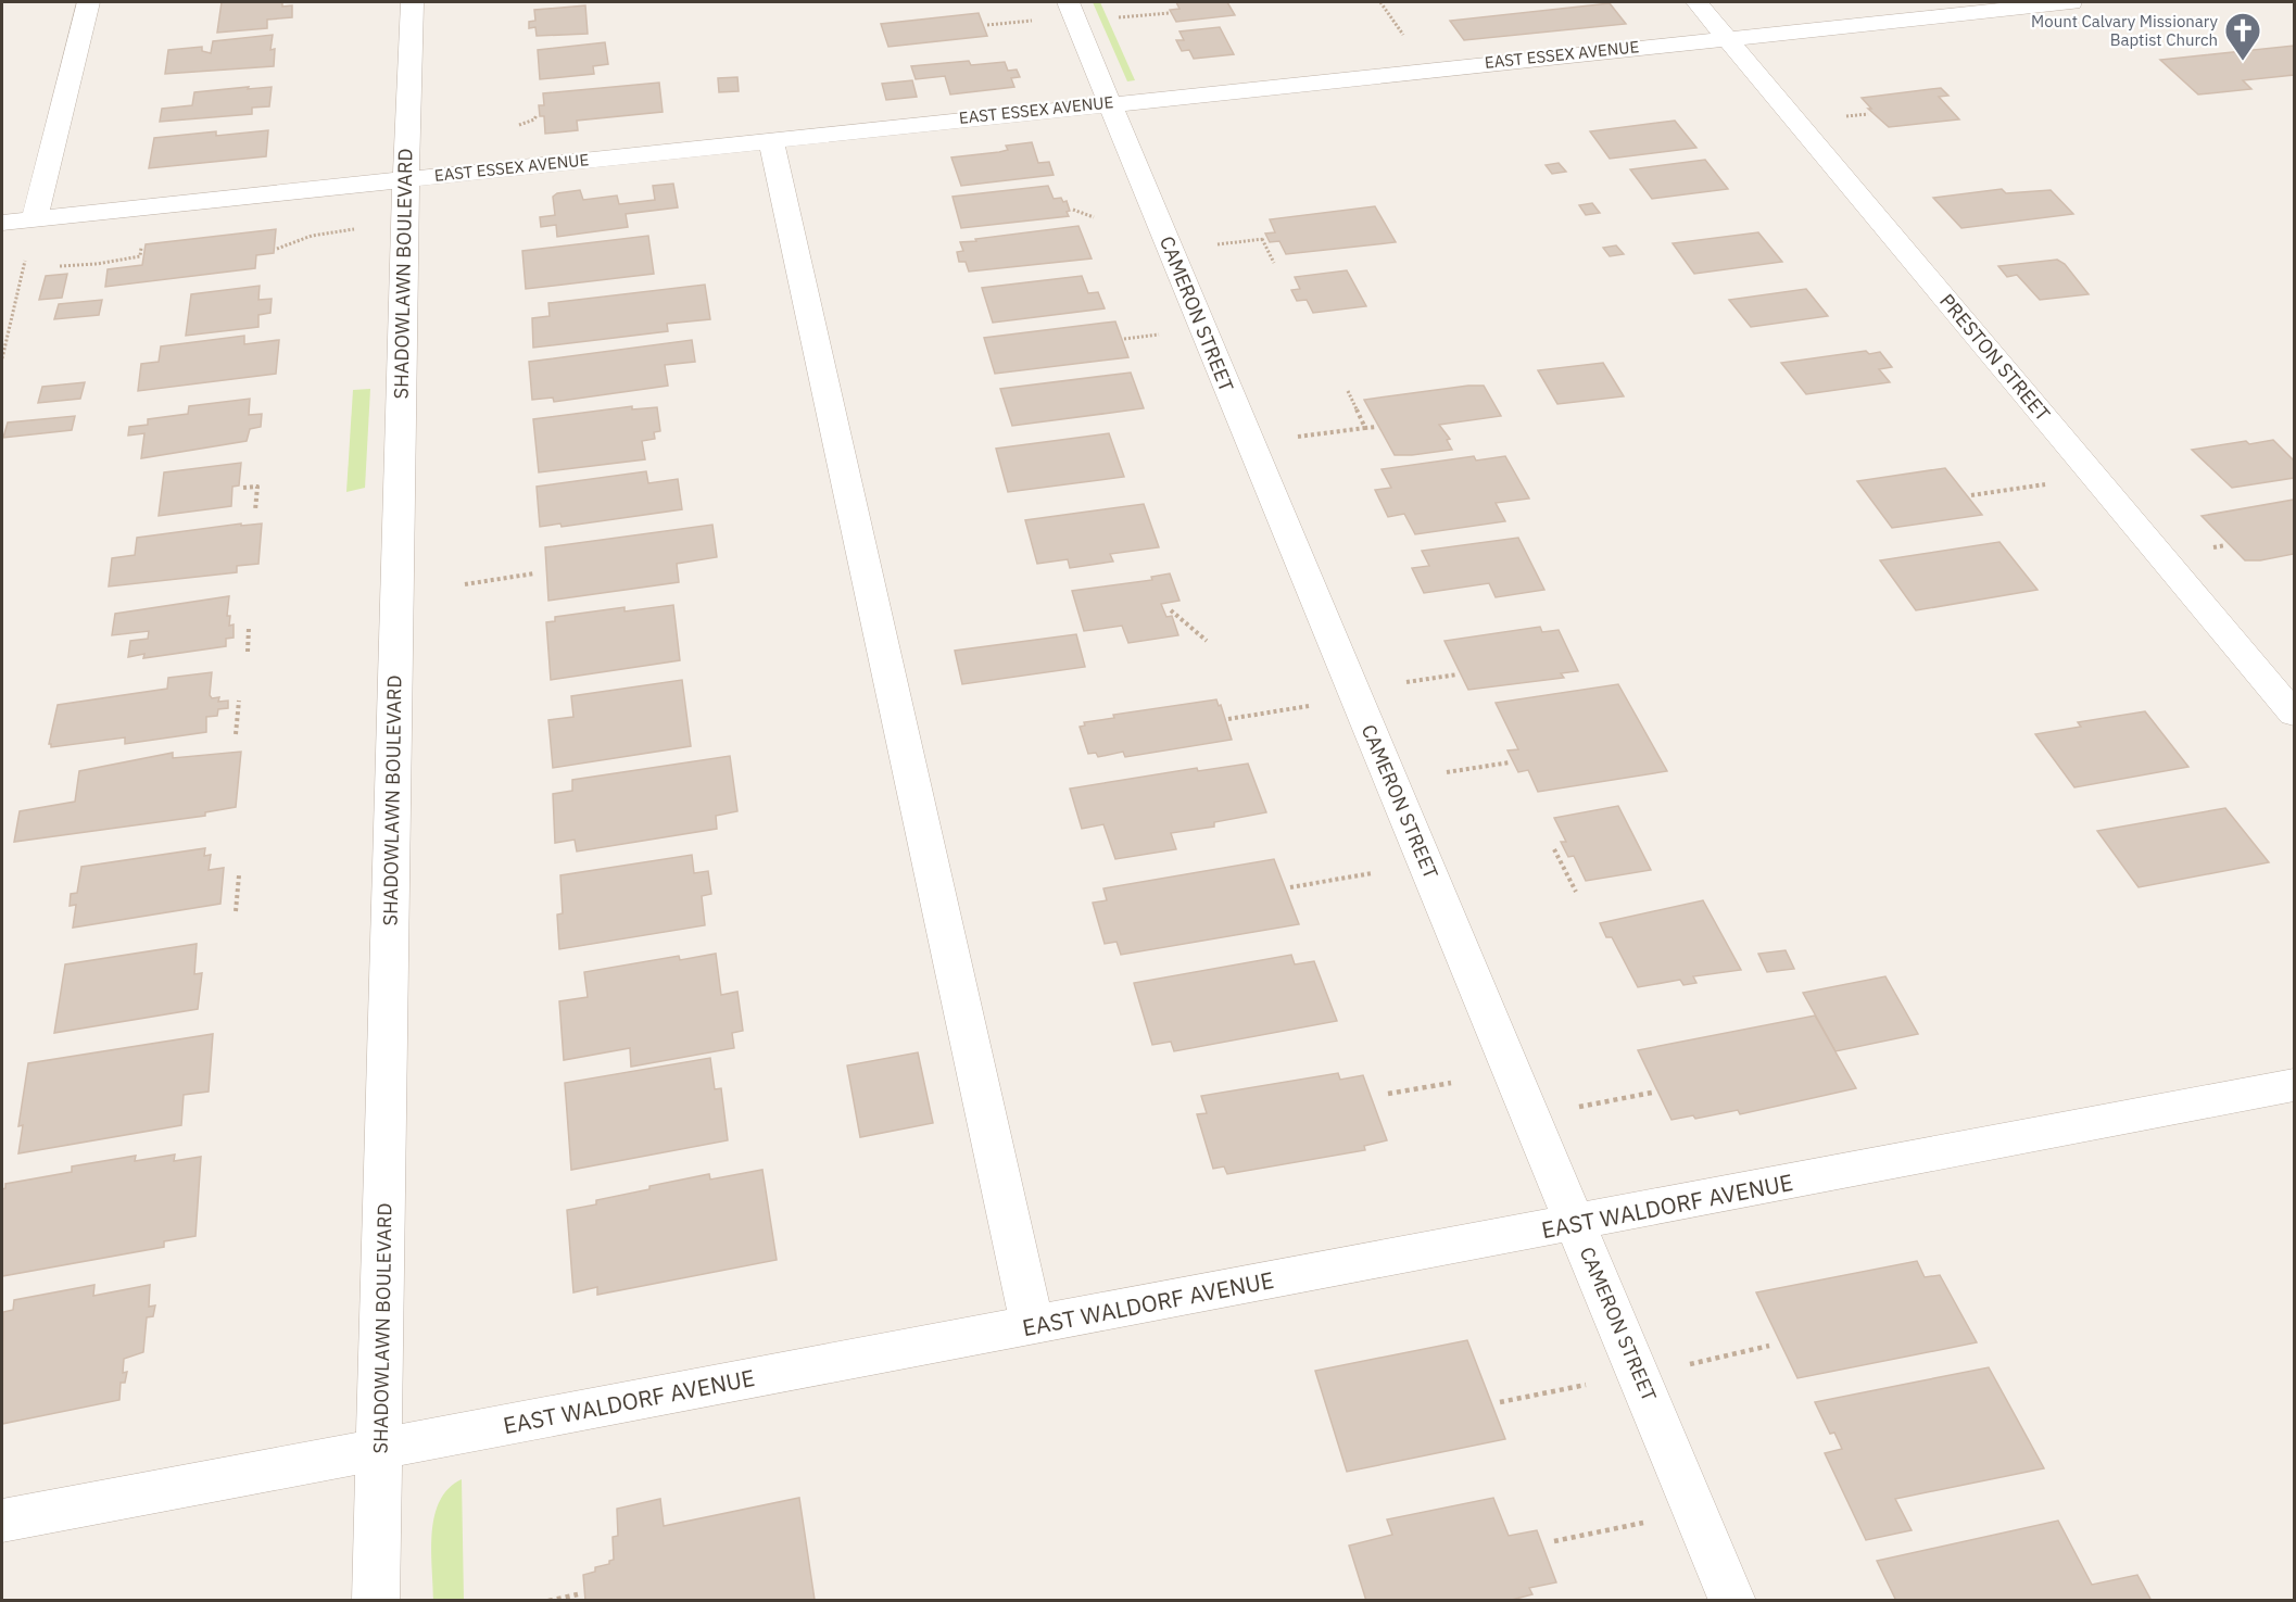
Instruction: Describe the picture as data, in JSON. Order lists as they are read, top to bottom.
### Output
{
  "streets": {
    "street": [
      "EAST ESSEX AVENUE",
      "SHADOWLAWN BOULEVARD",
      "CAMERON STREET",
      "PRESTON STREET",
      "EAST WALDORF AVENUE"
    ]
  },
  "crossings": [
    ["EAST ESSEX AVENUE", "SHADOWLAWN BOULEVARD"],
    ["EAST ESSEX AVENUE", "CAMERON STREET"],
    ["EAST ESSEX AVENUE", "PRESTON STREET"],
    ["SHADOWLAWN BOULEVARD", "EAST WALDORF AVENUE"],
    ["CAMERON STREET", "EAST WALDORF AVENUE"]
  ],
  "places": {
    "church": ["Mount Calvary Missionary Baptist Church"]
  }
}
